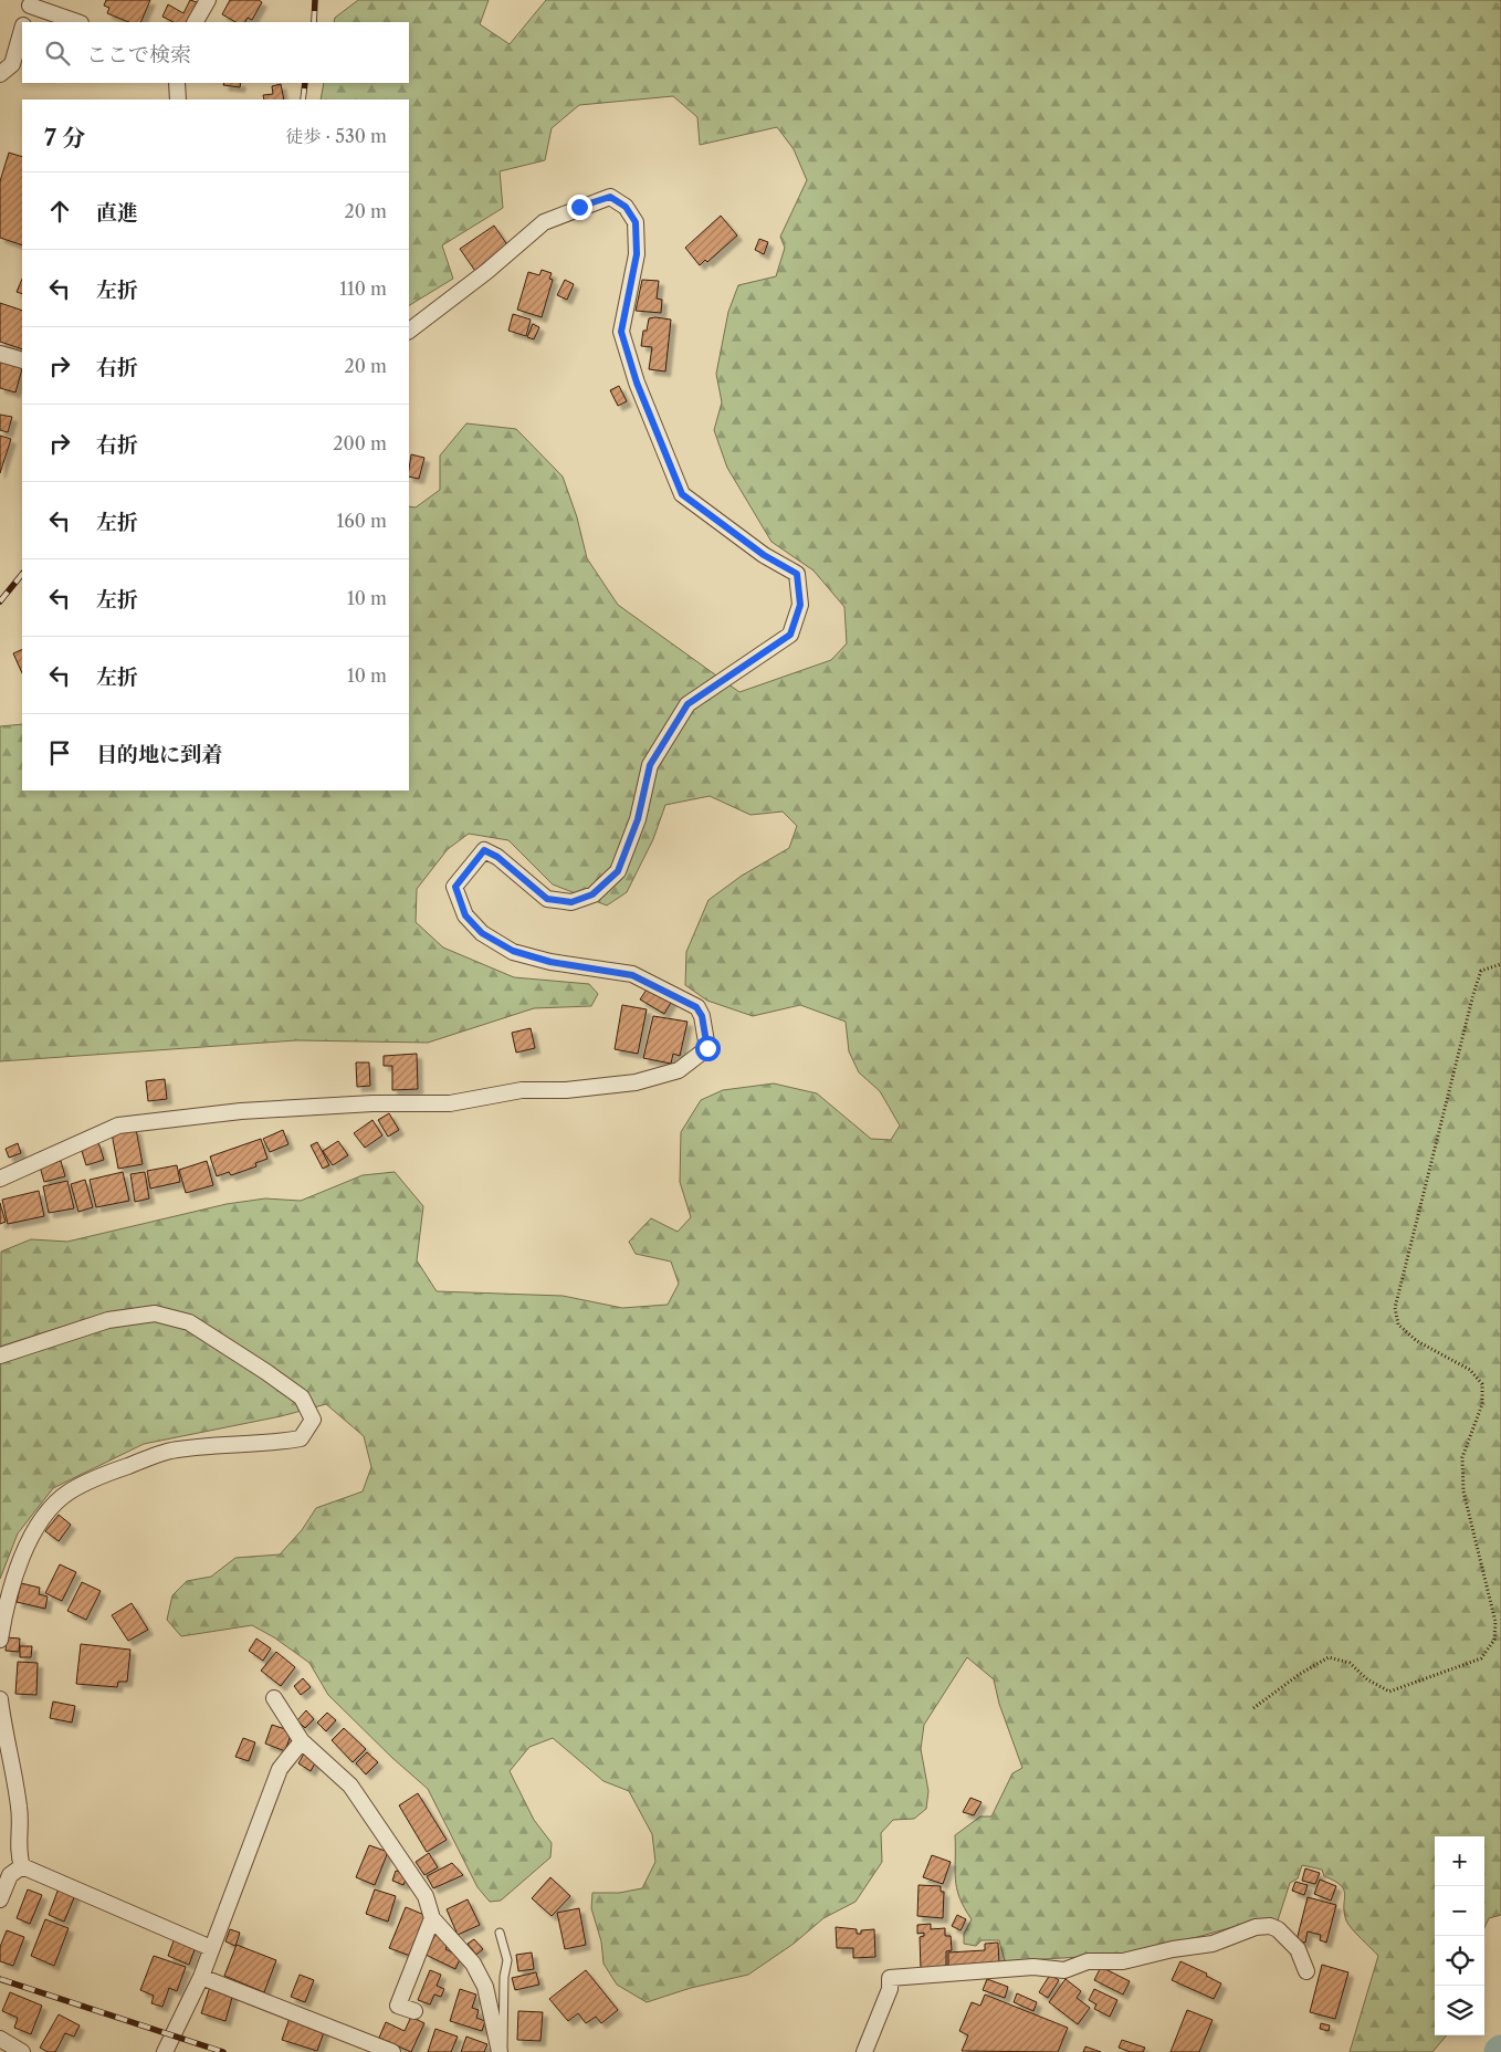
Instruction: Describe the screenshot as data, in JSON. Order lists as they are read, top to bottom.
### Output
{
  "page": {
    "search": "ここで検索",
    "heading": ["7 分", "徒歩 · 530 m"],
    "list": [
      ["直進", "20 m"],
      ["左折", "110 m"],
      ["右折", "20 m"],
      ["右折", "200 m"],
      ["左折", "160 m"],
      ["左折", "10 m"],
      ["左折", "10 m"],
      "目的地に到着"
    ],
    "map_buttons": ["+", "−"]
  }
}
